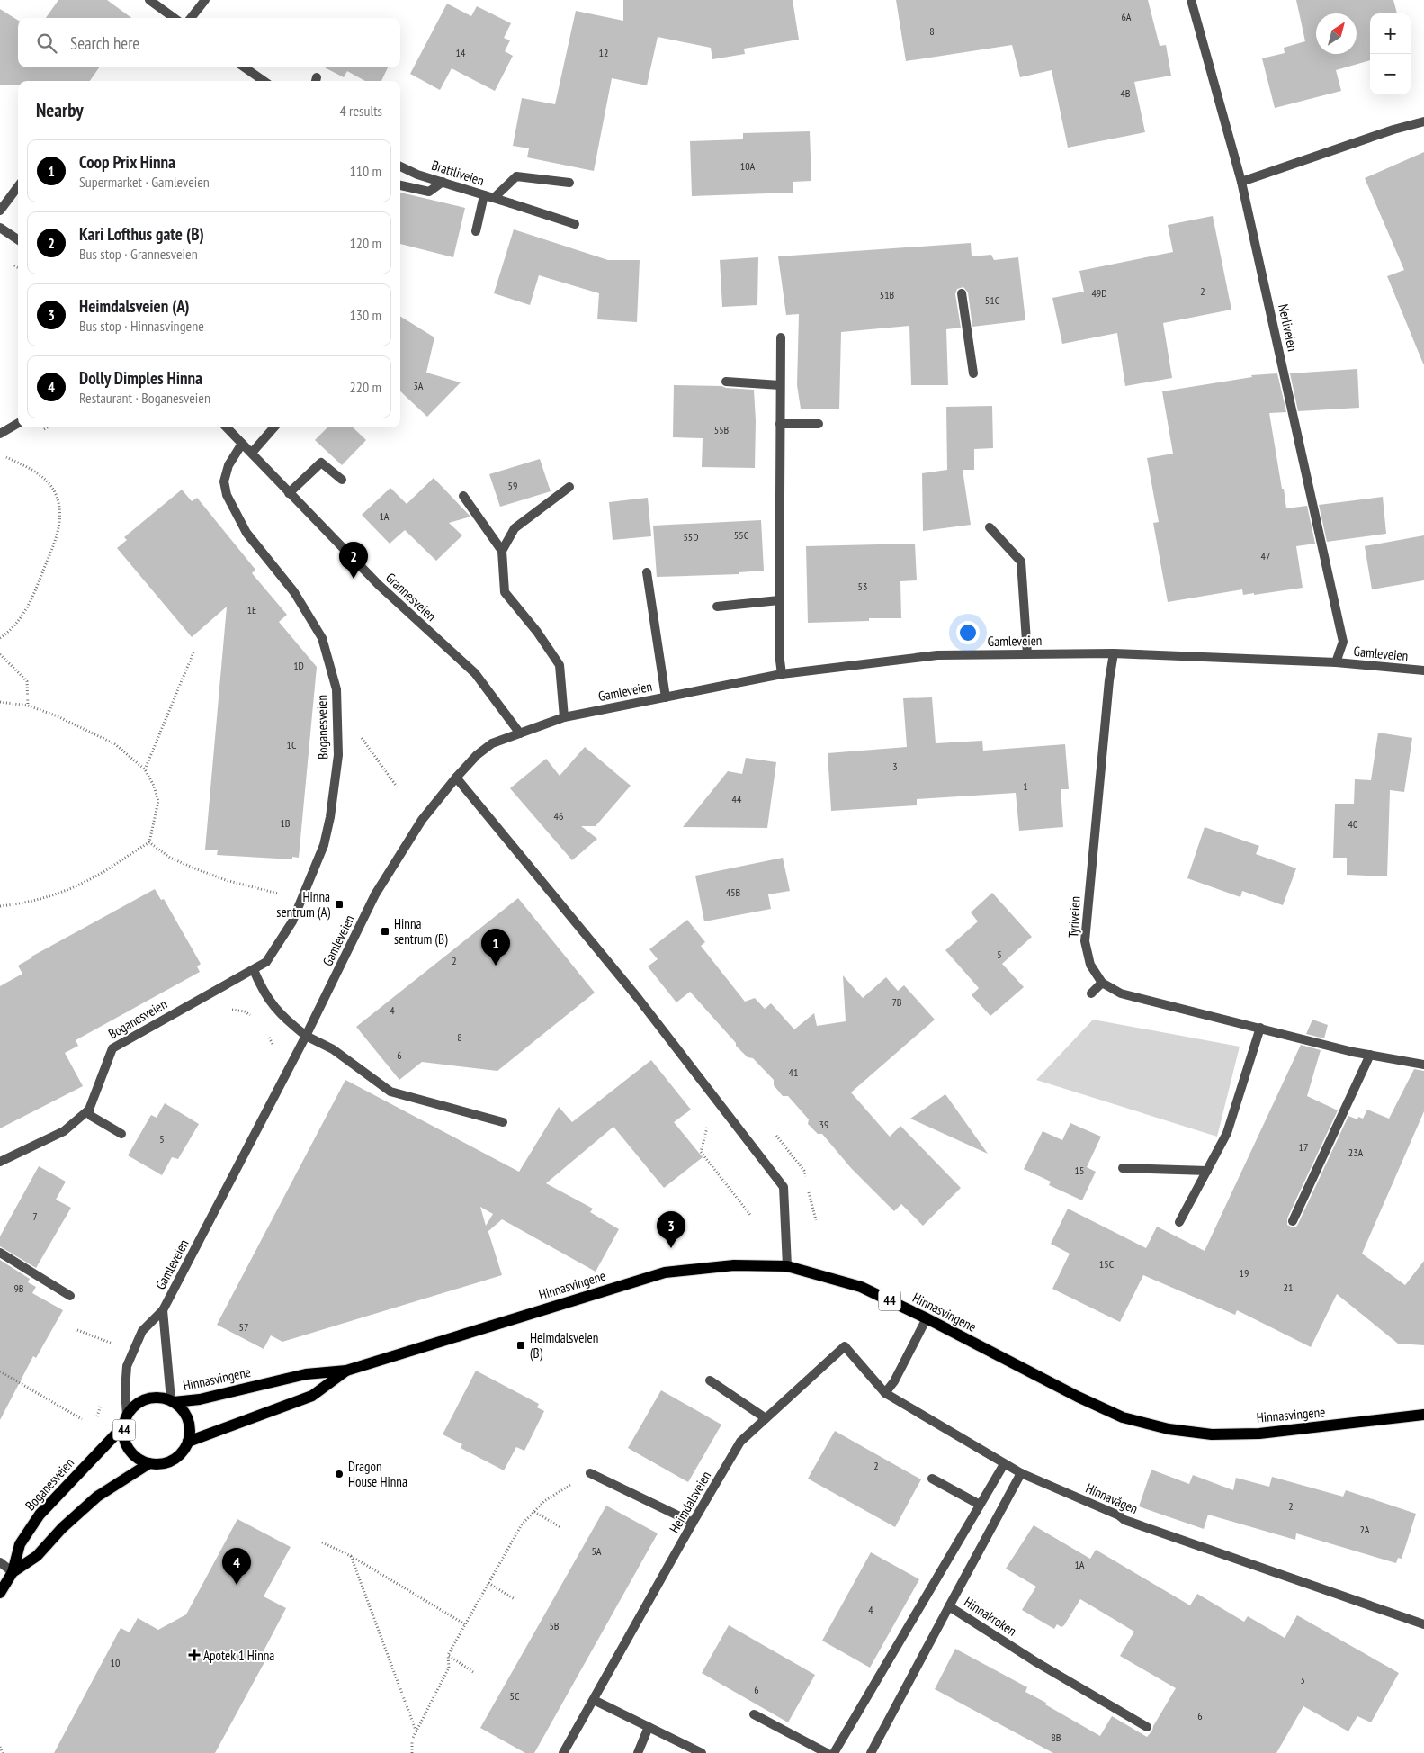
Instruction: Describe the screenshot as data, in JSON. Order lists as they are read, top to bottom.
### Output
{
  "streets": {
    "main road": ["Boganesveien", "Hinnasvingene", "44"],
    "street": [
      "Brattliveien",
      "Nerliveien",
      "Grannesveien",
      "Gamleveien",
      "Tyriveien",
      "Hinnavågen",
      "Heimdalsveien",
      "Hinnakroken"
    ]
  },
  "crossings": [
    ["Nerliveien", "Gamleveien"],
    ["Grannesveien", "Gamleveien"],
    ["Grannesveien", "Boganesveien"],
    ["Gamleveien", "Boganesveien"],
    ["Gamleveien", "Tyriveien"],
    ["Gamleveien", "Hinnasvingene"],
    ["Gamleveien", "44"],
    ["Boganesveien", "Hinnasvingene"],
    ["Boganesveien", "44"],
    ["Hinnasvingene", "44"],
    ["Hinnavågen", "Heimdalsveien"],
    ["Hinnavågen", "Hinnakroken"]
  ],
  "places": {
    "transit": ["Hinna sentrum (A)", "Hinna sentrum (B)", "Heimdalsveien (B)"],
    "other": ["Dragon House Hinna"],
    "health": ["Apotek 1 Hinna"]
  },
  "house_numbers": [
    "6A",
    "8",
    "14",
    "12",
    "4B",
    "10A",
    "2",
    "49D",
    "51B",
    "51C",
    "3A",
    "55B",
    "59",
    "1A",
    "55C",
    "55D",
    "47",
    "53",
    "1E",
    "1D",
    "1C",
    "3",
    "1",
    "44",
    "46",
    "1B",
    "40",
    "45B",
    "5",
    "2",
    "7B",
    "4",
    "8",
    "6",
    "41",
    "39",
    "5",
    "17",
    "23A",
    "15",
    "7",
    "15C",
    "19",
    "21",
    "9B",
    "57",
    "2",
    "2",
    "2A",
    "5A",
    "1A",
    "4",
    "5B",
    "10",
    "3",
    "6",
    "5C",
    "6",
    "8B"
  ],
  "north": "top right",
  "page": {
    "map_buttons": ["+", "−"],
    "search": "Search here",
    "heading": ["Nearby", "4 results"],
    "list": [
      {
        "mark": "1",
        "name": "Coop Prix Hinna",
        "note": "Supermarket · Gamleveien",
        "value": "110 m"
      },
      {
        "mark": "2",
        "name": "Kari Lofthus gate (B)",
        "note": "Bus stop · Grannesveien",
        "value": "120 m"
      },
      {
        "mark": "3",
        "name": "Heimdalsveien (A)",
        "note": "Bus stop · Hinnasvingene",
        "value": "130 m"
      },
      {
        "mark": "4",
        "name": "Dolly Dimples Hinna",
        "note": "Restaurant · Boganesveien",
        "value": "220 m"
      }
    ],
    "pins": [
      "2",
      "1",
      "3",
      "4"
    ]
  }
}
